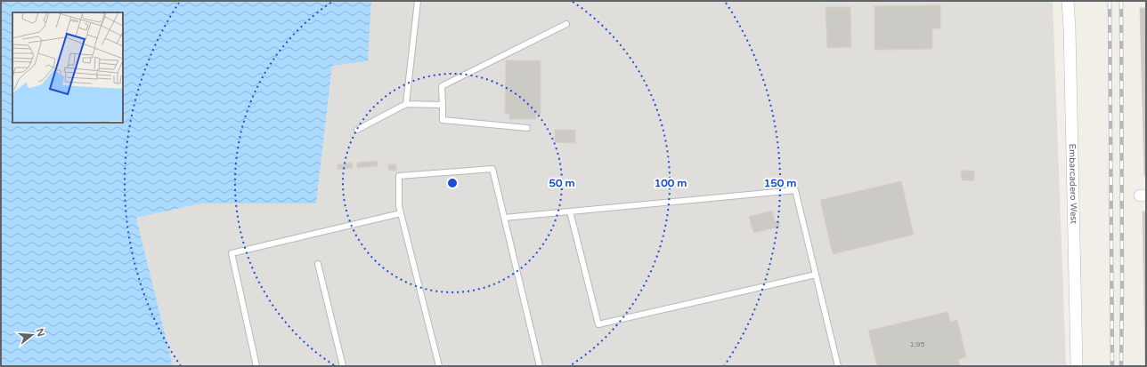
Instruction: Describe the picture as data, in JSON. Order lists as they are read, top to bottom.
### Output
{
  "streets": {
    "street": ["Embarcadero West"]
  },
  "house_numbers": ["1;95"],
  "north": "right",
  "rings": ["50 m", "100 m", "150 m"]
}
